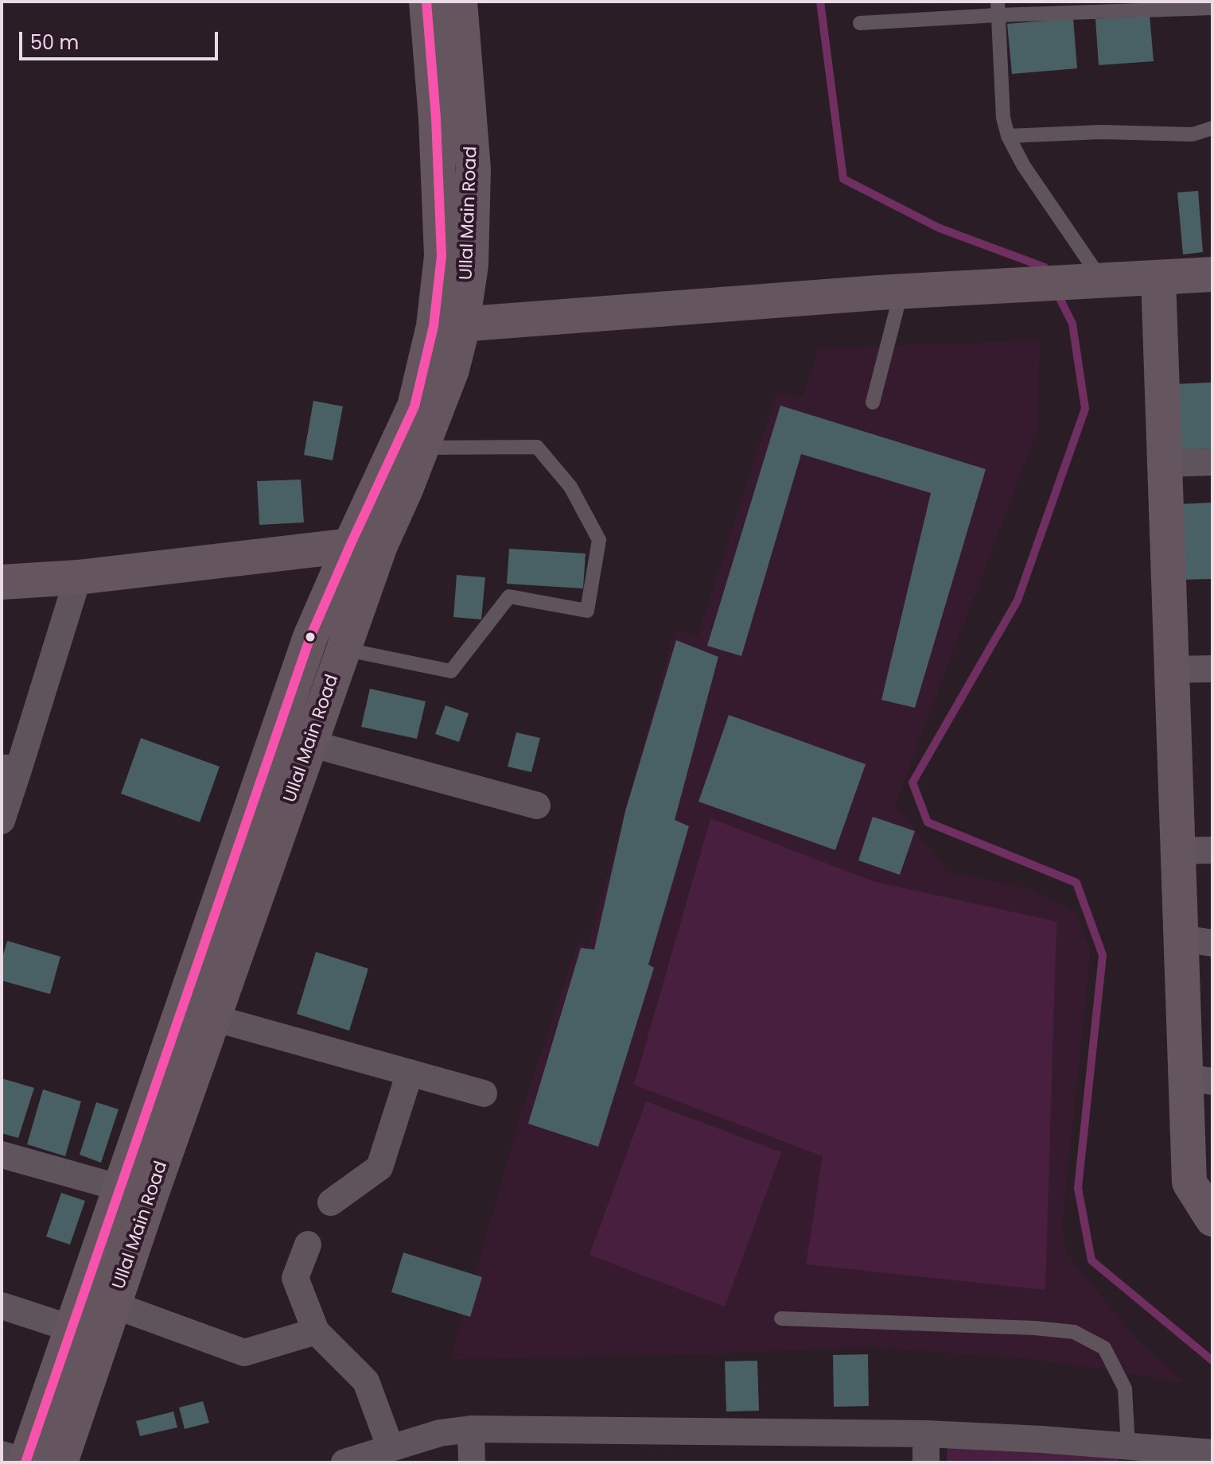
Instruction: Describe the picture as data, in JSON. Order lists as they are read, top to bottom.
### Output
{
  "streets": {
    "main road": ["Ullal Main Road"]
  },
  "scale_bar": "50 m"
}
